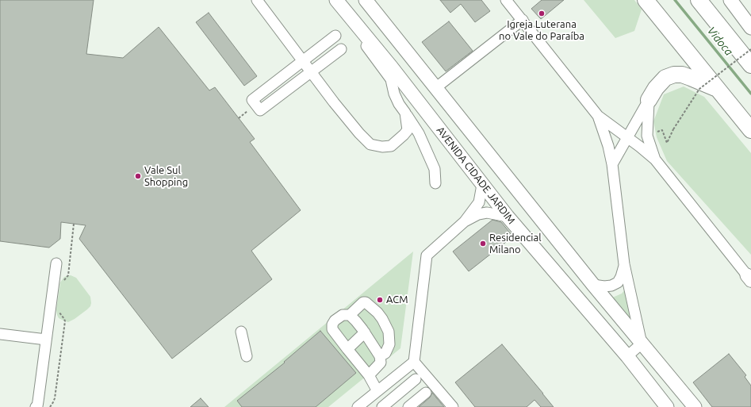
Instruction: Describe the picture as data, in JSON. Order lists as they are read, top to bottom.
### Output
{
  "streets": {
    "main road": ["AVENIDA CIDADE JARDIM"]
  },
  "water": ["Vidoca"],
  "places": [
    "Igreja Luterana no Vale do Paraíba",
    "Vale Sul Shopping",
    "Residencial Milano",
    "ACM"
  ]
}
